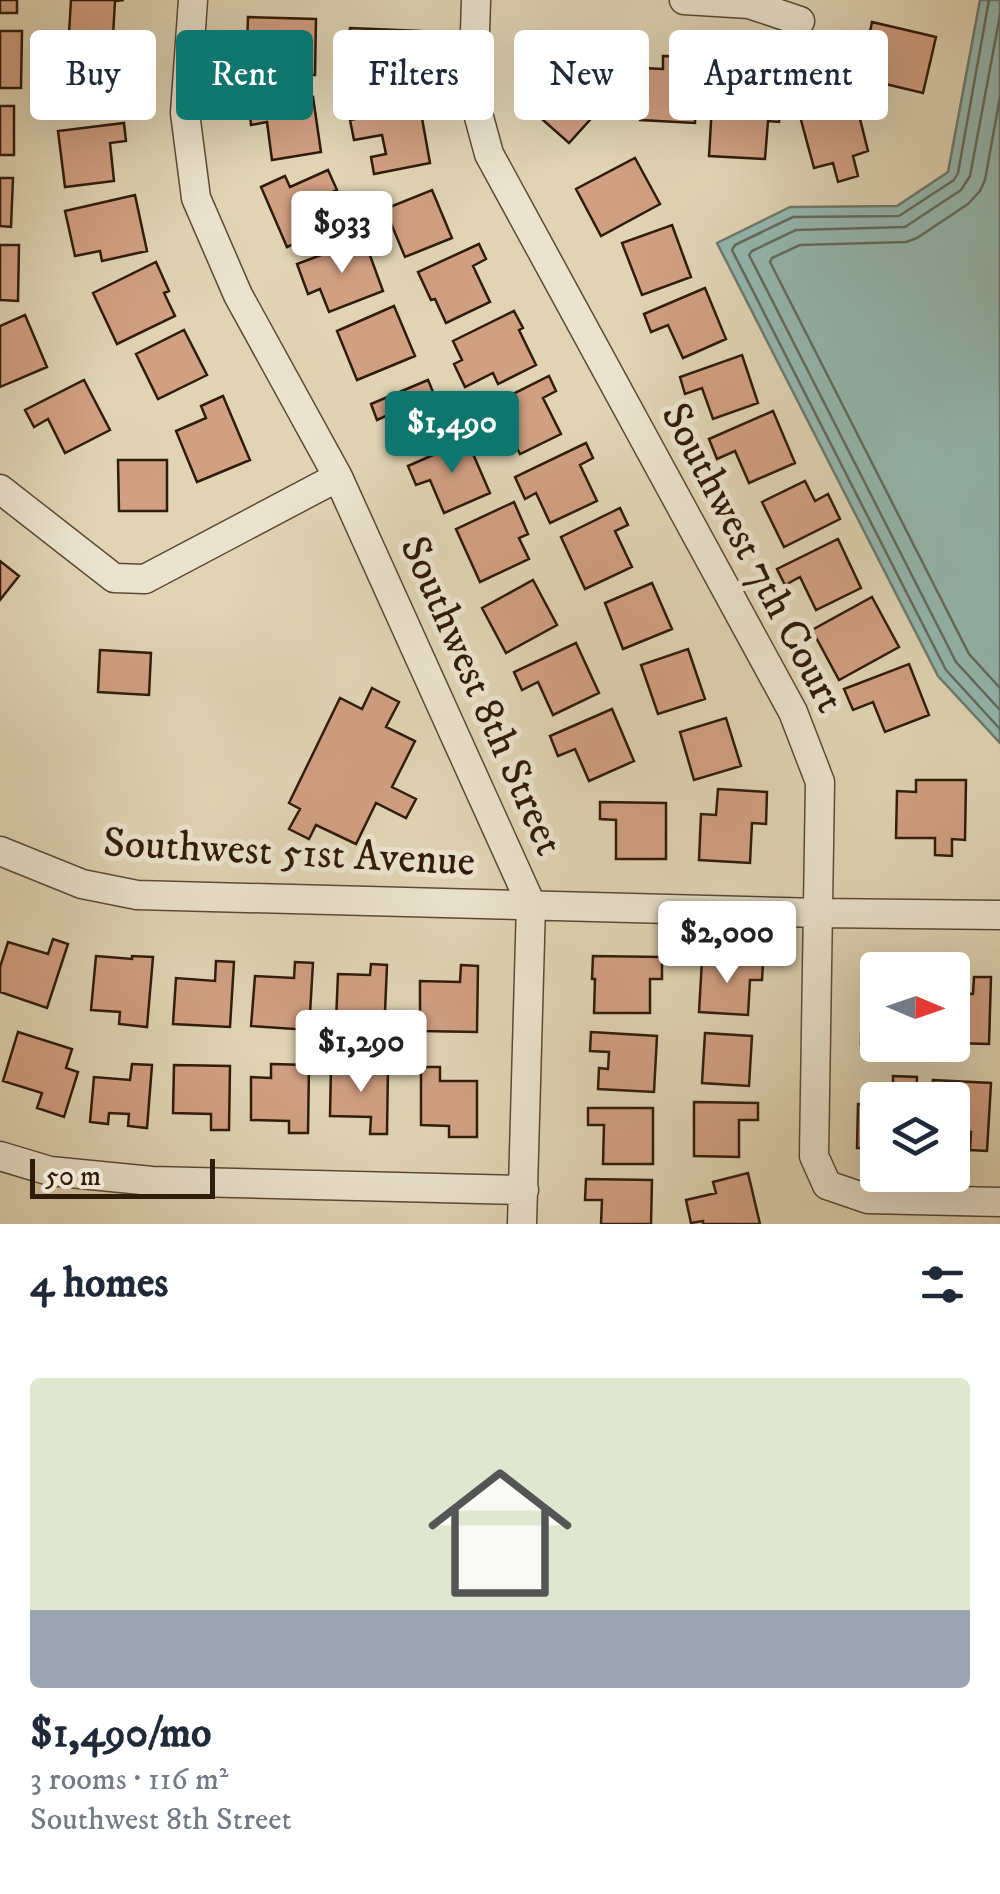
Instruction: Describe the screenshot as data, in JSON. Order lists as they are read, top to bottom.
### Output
{
  "streets": {
    "street": ["Southwest 7th Court", "Southwest 8th Street", "Southwest 51st Avenue"]
  },
  "crossings": [
    ["Southwest 7th Court", "Southwest 51st Avenue"],
    ["Southwest 8th Street", "Southwest 51st Avenue"]
  ],
  "scale_bar": "50 m",
  "north": "right",
  "page": {
    "chip": [
      "Buy",
      "Rent",
      "Filters",
      "New",
      "Apartment"
    ],
    "price": [
      "$933",
      "$1,490",
      "$2,000",
      "$1,290"
    ],
    "scale": "50 m",
    "heading": "4 homes",
    "list": [
      {
        "name": "$1,490/mo",
        "note": "3 rooms · 116 m² · Southwest 8th Street"
      }
    ]
  }
}
